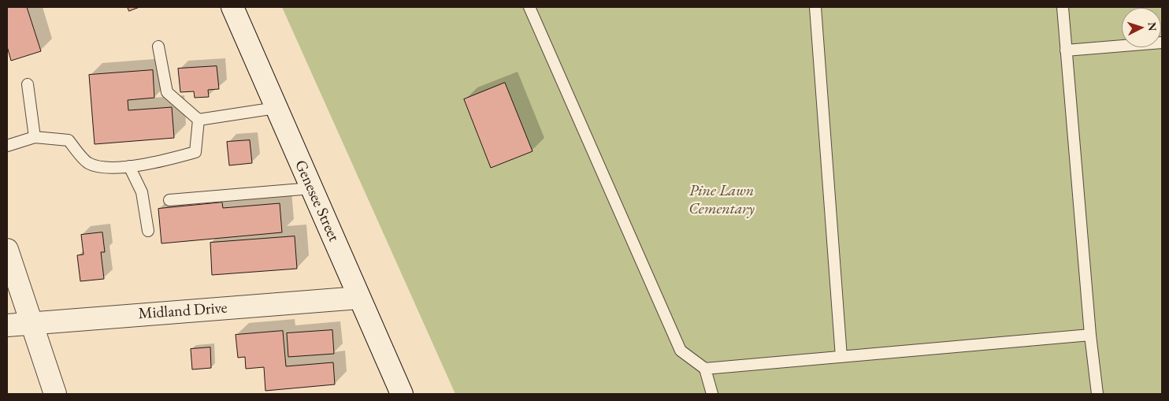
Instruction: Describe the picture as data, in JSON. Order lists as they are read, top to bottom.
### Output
{
  "streets": {
    "street": ["Genesee Street", "Midland Drive"]
  },
  "crossings": [
    ["Genesee Street", "Midland Drive"]
  ],
  "parks": ["Pine Lawn Cementary"],
  "north": "right"
}
